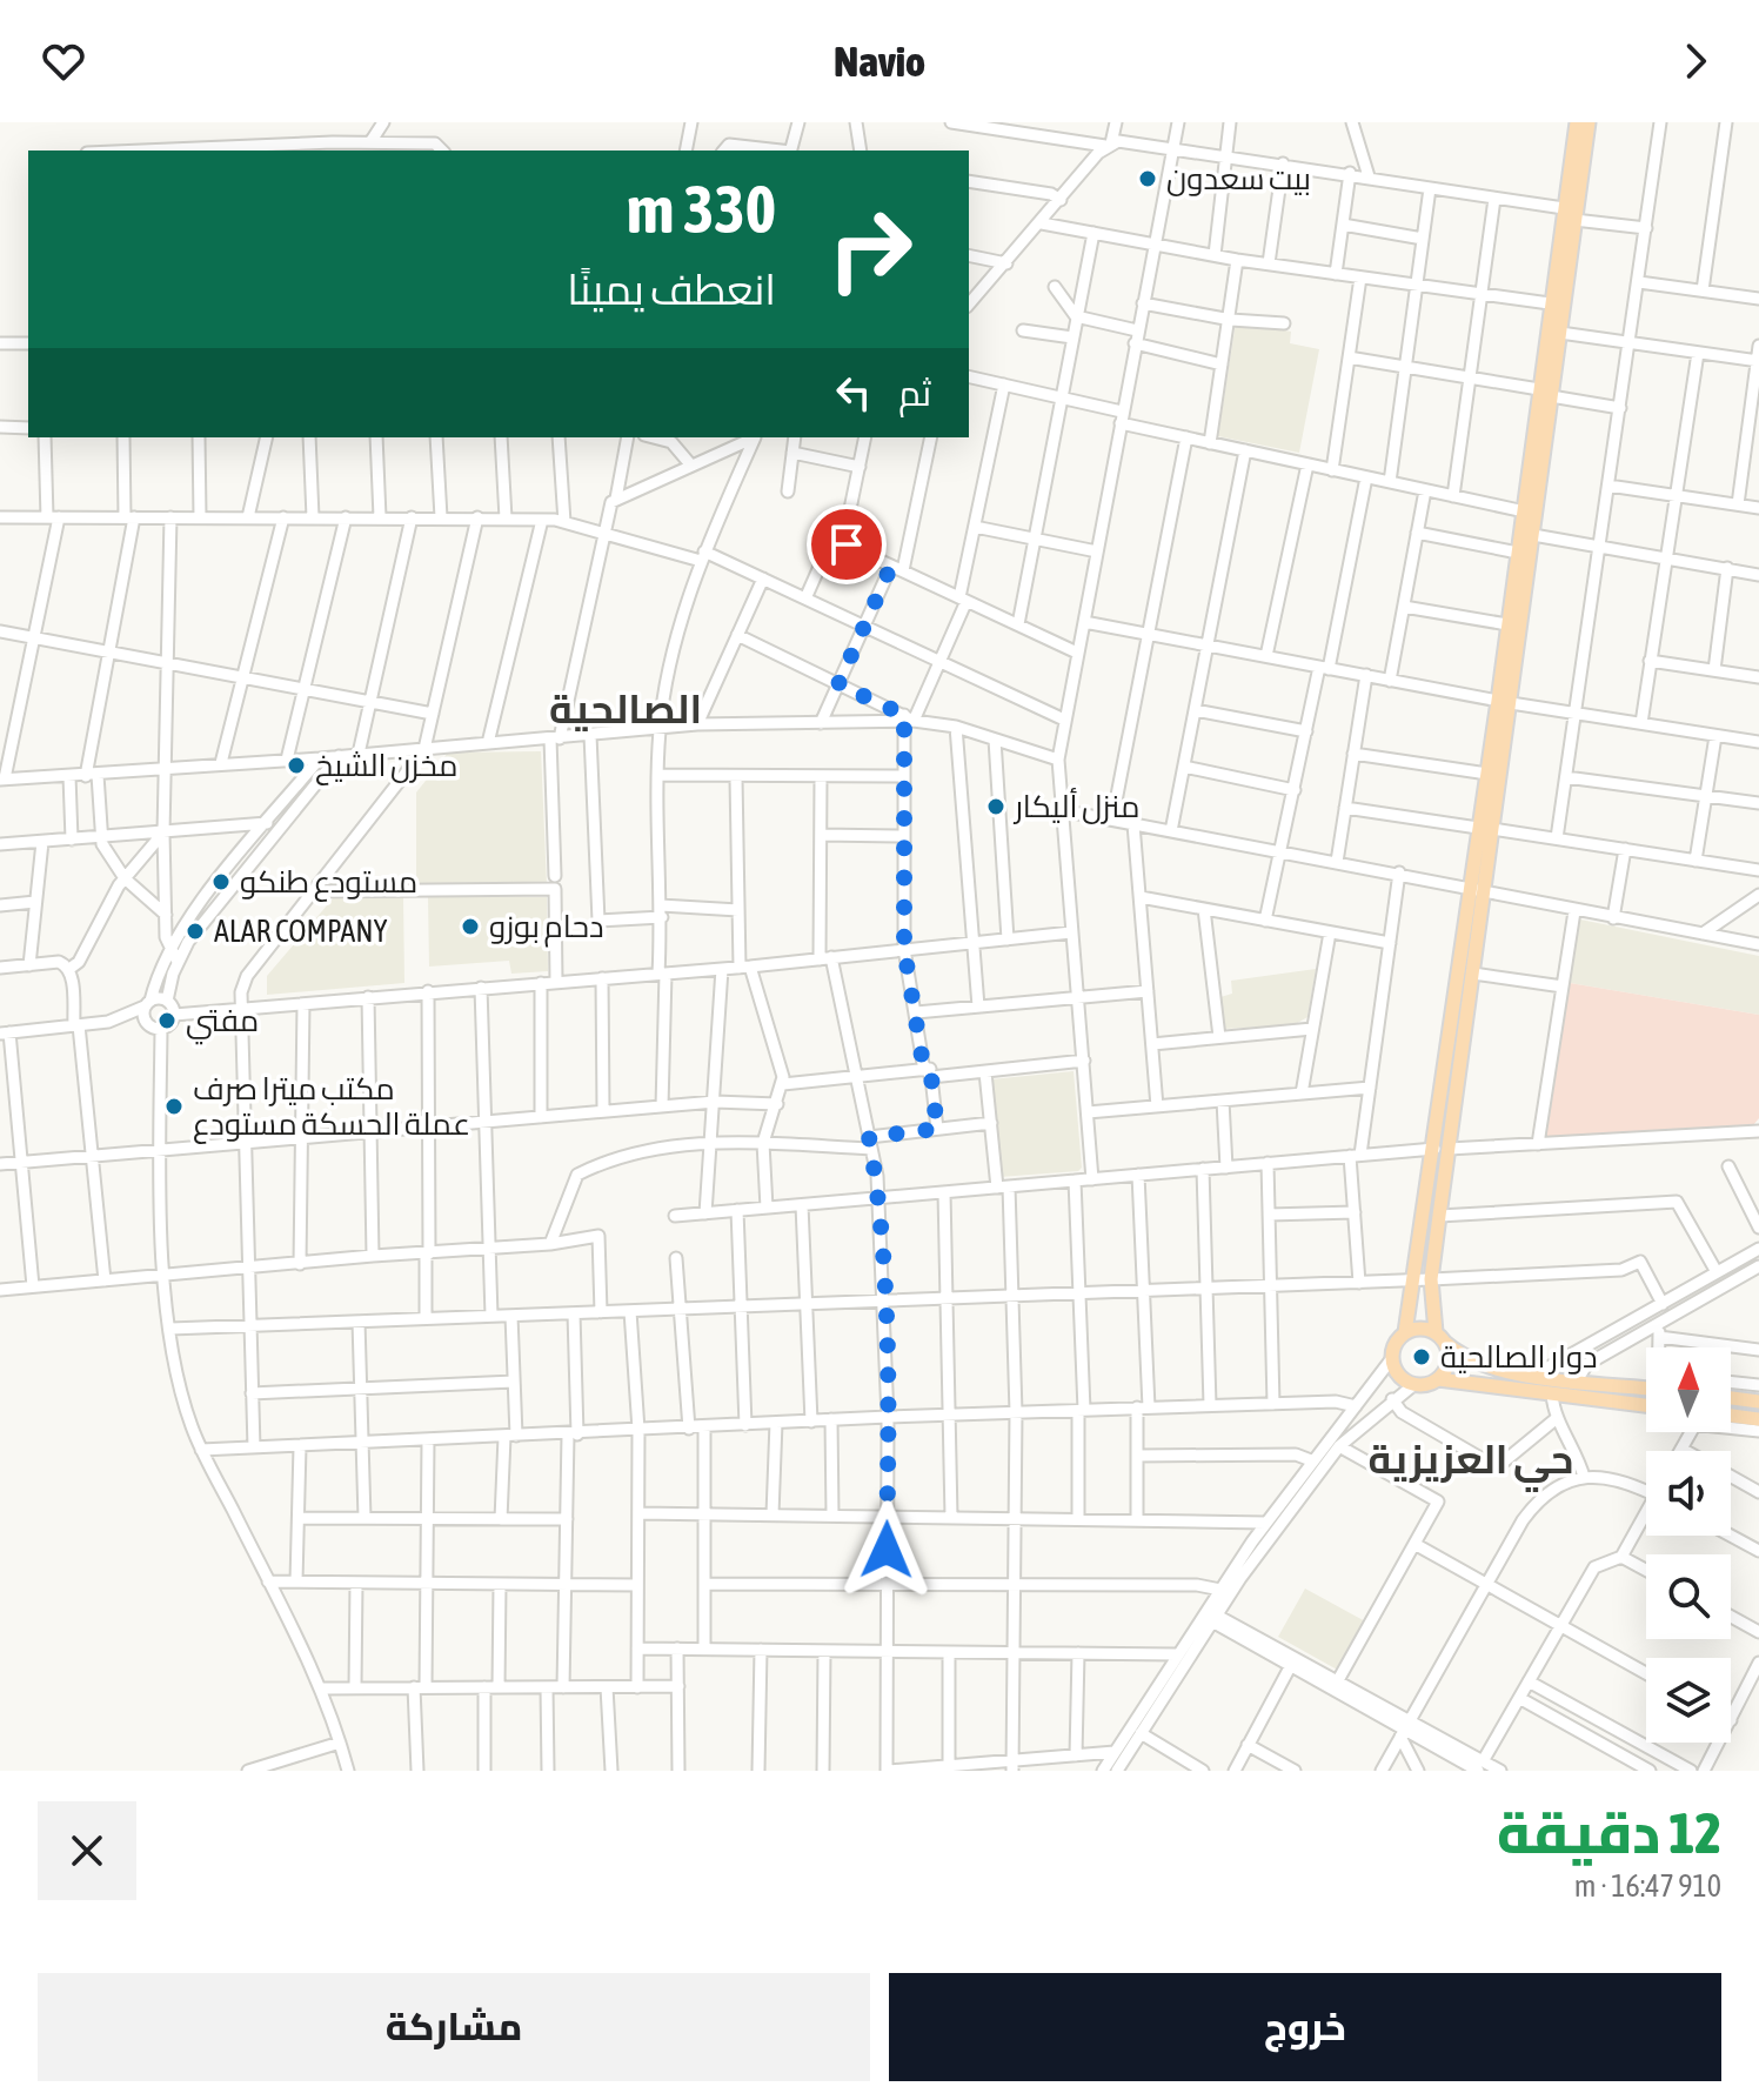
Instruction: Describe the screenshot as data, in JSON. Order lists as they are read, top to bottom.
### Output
{
  "districts": ["الصالحية", "حي العزيزية"],
  "places": [
    "بيت سعدون",
    "مخزن الشيخ",
    "منزل أليكار",
    "مستودع طنكو",
    "دحام بوزو",
    "ALAR COMPANY",
    "مفتي",
    "مكتب ميترا صرف عملة الحسكة مستودع",
    "دوار الصالحية"
  ],
  "north": "top",
  "page": {
    "header": "Navio",
    "turn": ["330 m", "انعطف يمينًا"],
    "then": "ثم",
    "heading": ["12 دقيقة", "910 m · 16:47"],
    "buttons": ["خروج", "مشاركة"]
  }
}
